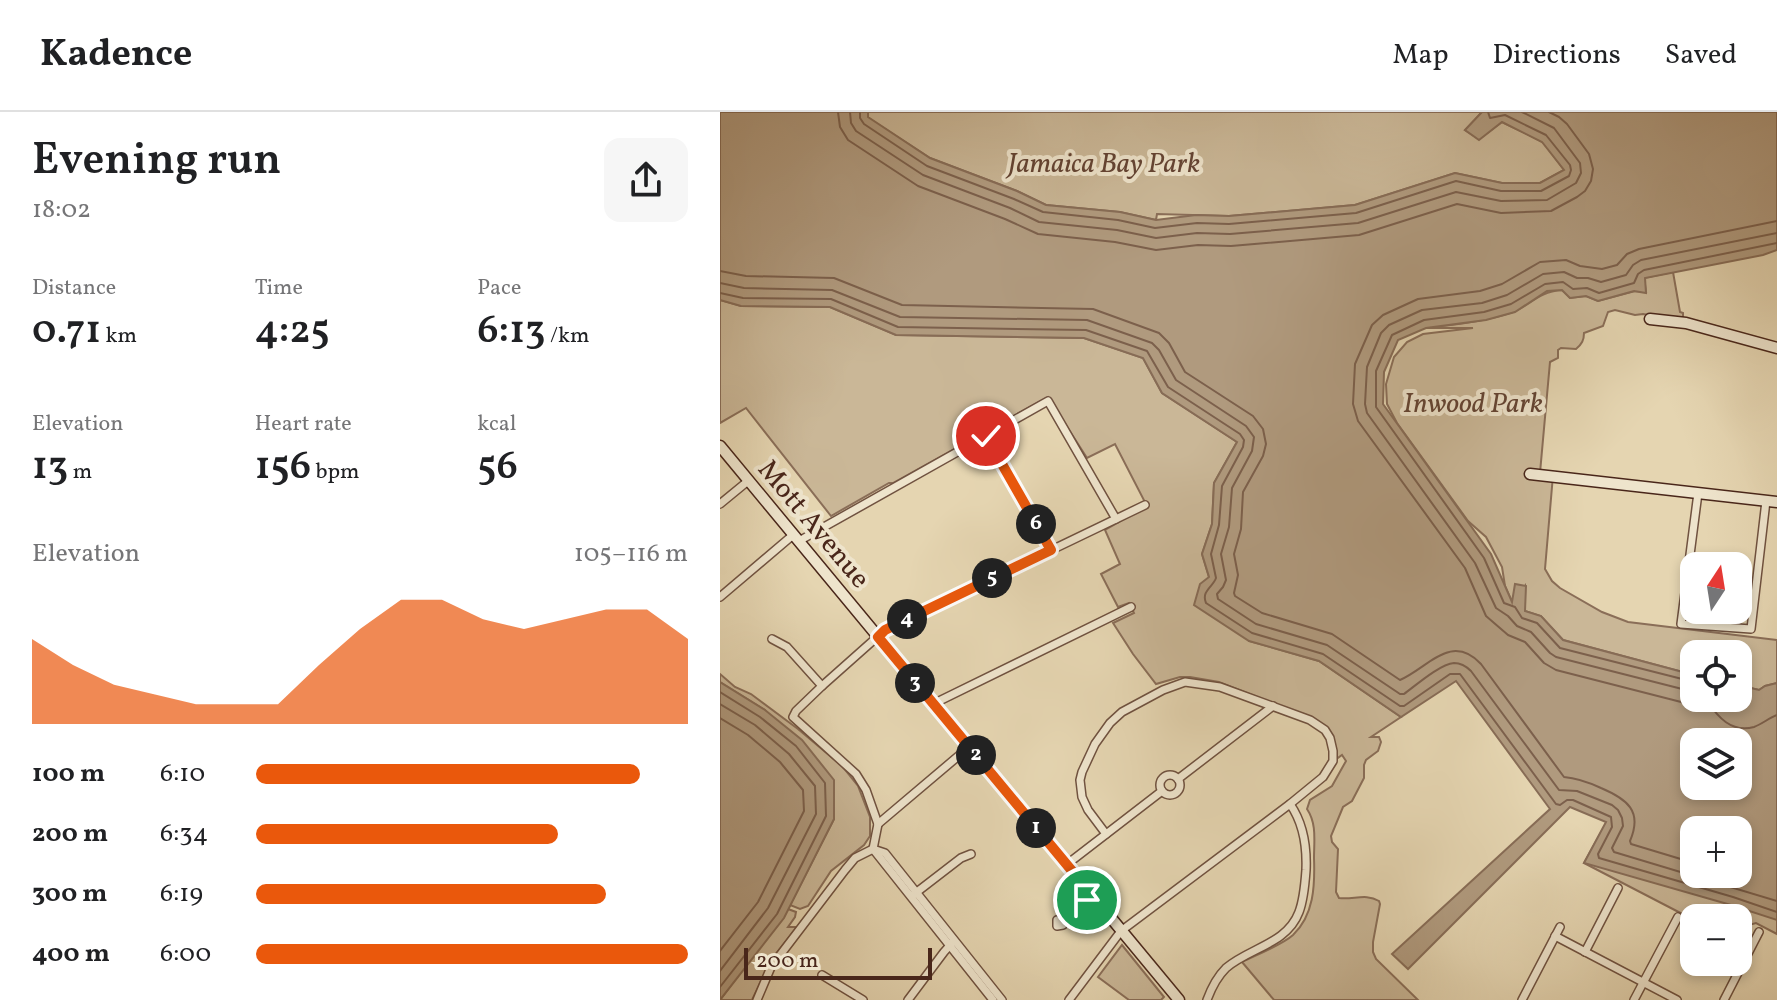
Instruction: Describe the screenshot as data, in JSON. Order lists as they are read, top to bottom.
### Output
{
  "streets": {
    "street": ["Mott Avenue"]
  },
  "parks": ["Jamaica Bay Park", "Inwood Park"],
  "scale_bar": "200 m",
  "north": "top",
  "page": {
    "header": "Kadence",
    "nav": ["Map", "Directions", "Saved"],
    "heading": ["Evening run", "18:02"],
    "stats": [
      ["Distance", "0.71 km"],
      ["Time", "4:25"],
      ["Pace", "6:13 /km"],
      ["Elevation", "13 m"],
      ["Heart rate", "156 bpm"],
      ["kcal", "56"]
    ],
    "pins": [
      "6",
      "5",
      "4",
      "3",
      "2",
      "1"
    ],
    "chart": ["Elevation", "105–116 m"],
    "map_buttons": ["+", "−"],
    "list": [
      {
        "name": "100 m",
        "note": "6:10"
      },
      {
        "name": "200 m",
        "note": "6:34"
      },
      {
        "name": "300 m",
        "note": "6:19"
      },
      {
        "name": "400 m",
        "note": "6:00"
      }
    ],
    "scale": "200 m"
  }
}
